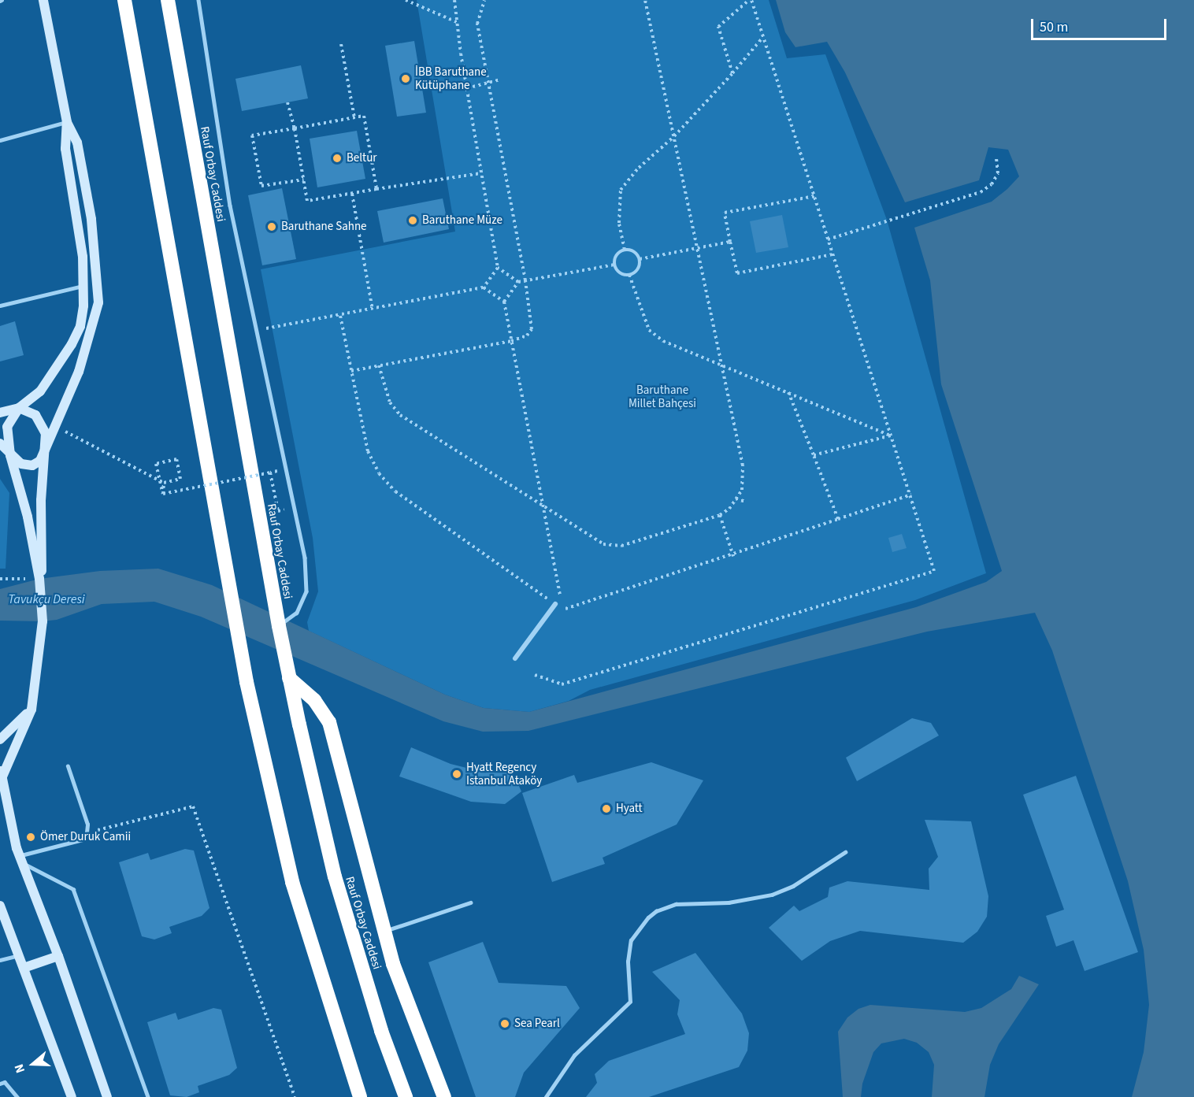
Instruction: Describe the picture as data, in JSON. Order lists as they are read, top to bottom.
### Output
{
  "streets": {
    "highway": ["Rauf Orbay Caddesi"]
  },
  "water": ["Tavukçu Deresi"],
  "parks": ["Baruthane Millet Bahçesi"],
  "places": [
    "İBB Baruthane Kütüphane",
    "Beltur",
    "Baruthane Müze",
    "Baruthane Sahne",
    "Hyatt Regency Istanbul Ataköy",
    "Hyatt",
    "Ömer Duruk Camii",
    "Sea Pearl"
  ],
  "scale_bar": "50 m",
  "north": "left"
}
